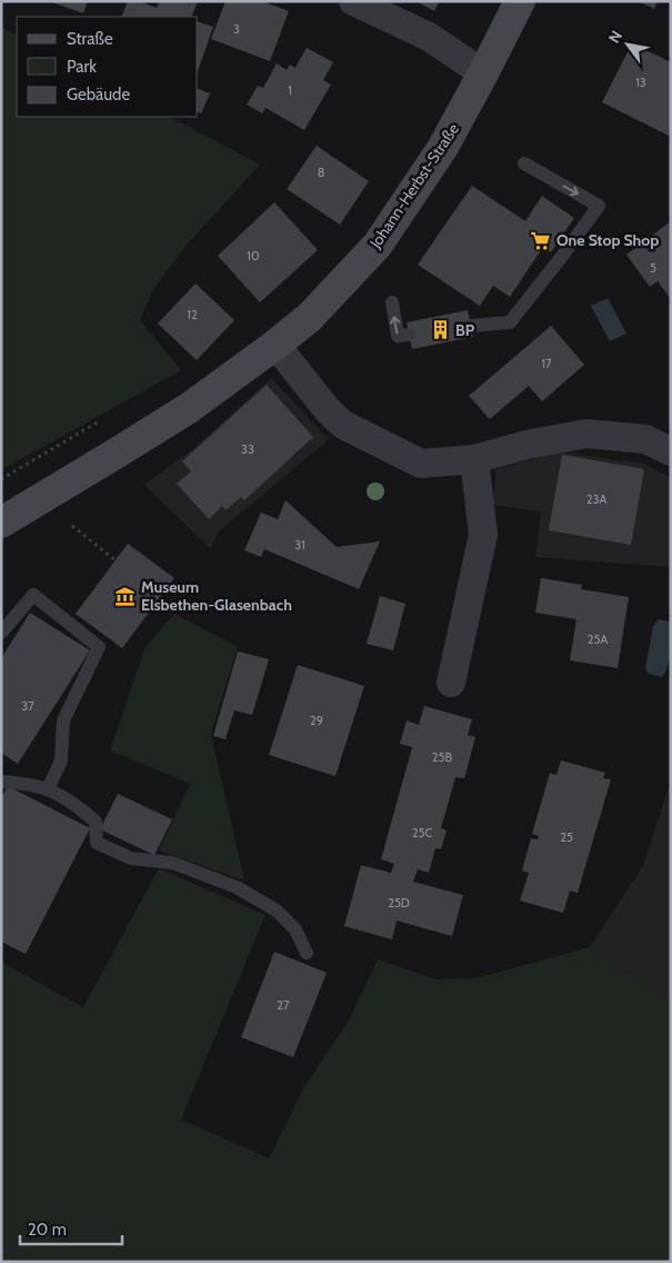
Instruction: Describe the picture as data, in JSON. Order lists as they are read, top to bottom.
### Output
{
  "streets": {
    "main road": ["Johann-Herbst-Straße"]
  },
  "places": {
    "supermarket": ["One Stop Shop"],
    "building": ["BP"],
    "museum": ["Museum Elsbethen-Glasenbach"]
  },
  "house_numbers": [
    "3",
    "13",
    "1",
    "8",
    "10",
    "5",
    "12",
    "17",
    "33",
    "23A",
    "31",
    "25A",
    "37",
    "29",
    "25B",
    "25C",
    "25",
    "25D",
    "27"
  ],
  "legend": ["Straße", "Park", "Gebäude"],
  "scale_bar": "20 m",
  "north": "top left"
}
